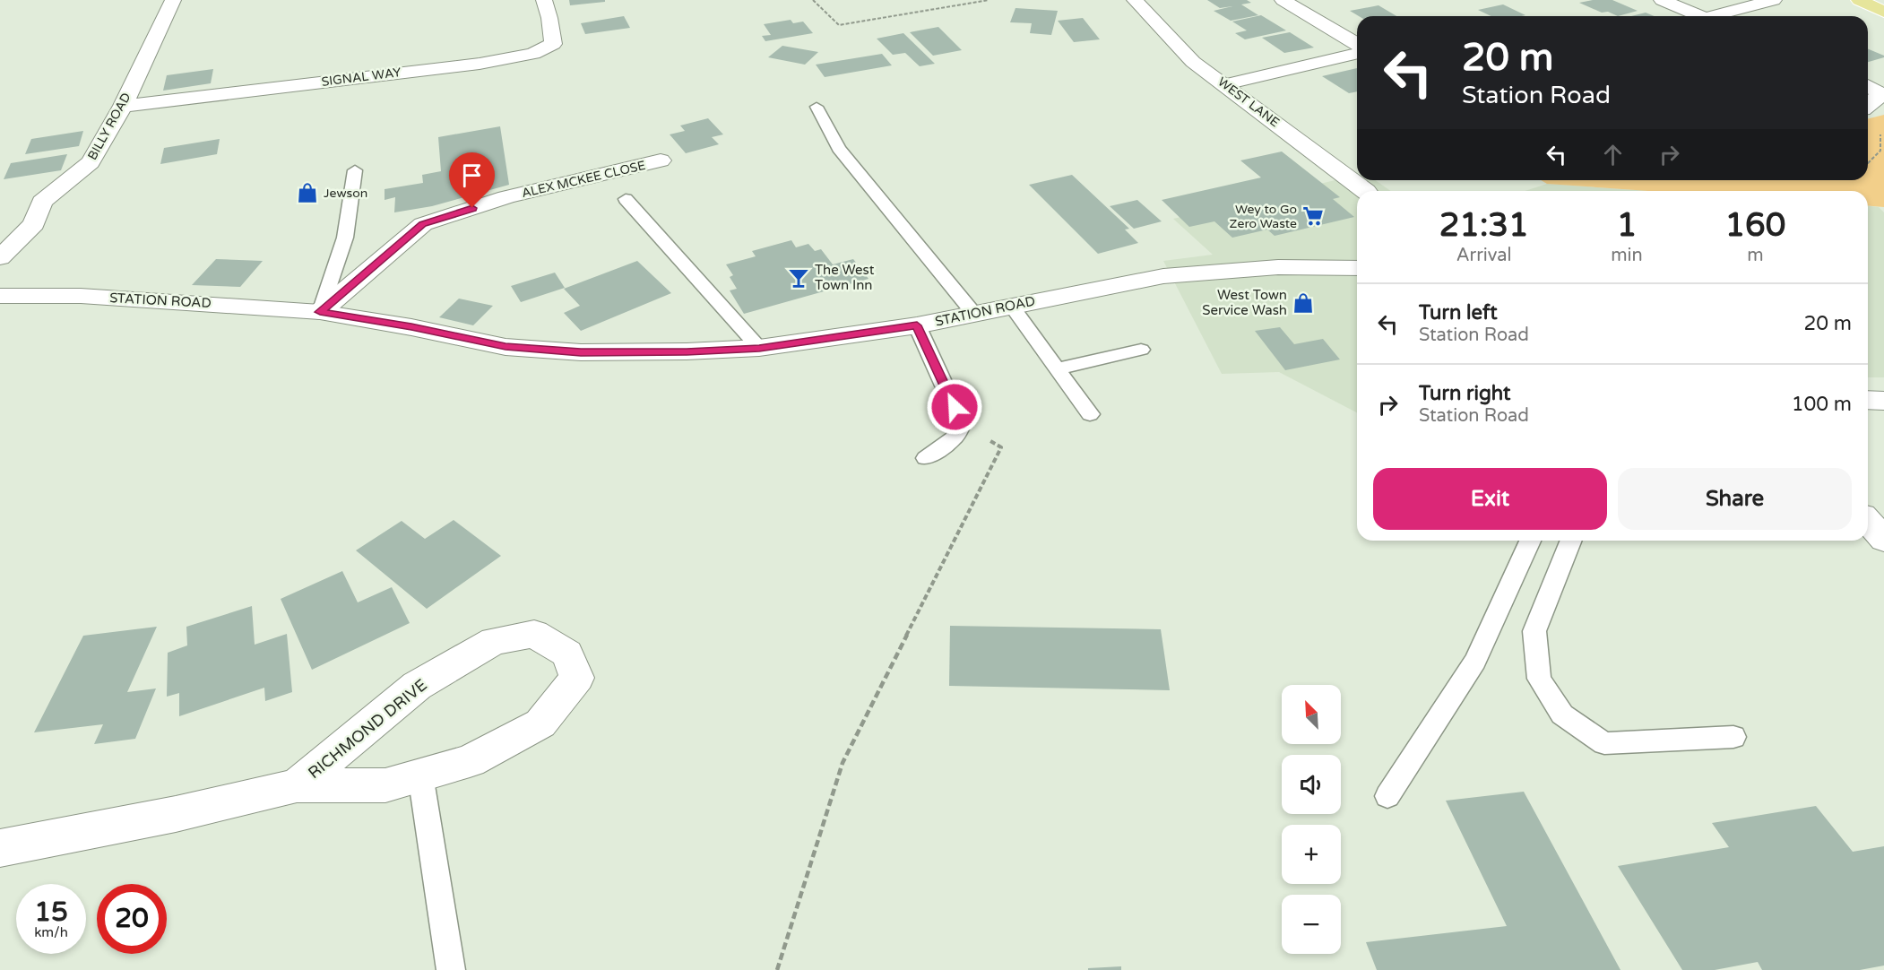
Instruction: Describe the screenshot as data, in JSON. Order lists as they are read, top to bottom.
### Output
{
  "streets": {
    "street": [
      "SIGNAL WAY",
      "WEST LANE",
      "BILLY ROAD",
      "ALEX MCKEE CLOSE",
      "STATION ROAD",
      "RICHMOND DRIVE"
    ]
  },
  "crossings": [
    ["SIGNAL WAY", "BILLY ROAD"],
    ["ALEX MCKEE CLOSE", "STATION ROAD"]
  ],
  "places": {
    "shop": ["Jewson", "West Town Service Wash"],
    "supermarket": ["Wey to Go Zero Waste"],
    "bar": ["The West Town Inn"]
  },
  "north": "top left",
  "page": {
    "turn": ["20 m", "Station Road"],
    "eta": [
      "21:31",
      "Arrival",
      "1",
      "min",
      "160",
      "m"
    ],
    "list": [
      {
        "name": "Turn left",
        "note": "Station Road",
        "value": "20 m"
      },
      {
        "name": "Turn right",
        "note": "Station Road",
        "value": "100 m"
      }
    ],
    "buttons": ["Exit", "Share"],
    "map_buttons": ["+", "−"],
    "speed": "15 km/h",
    "limit": "20"
  }
}
